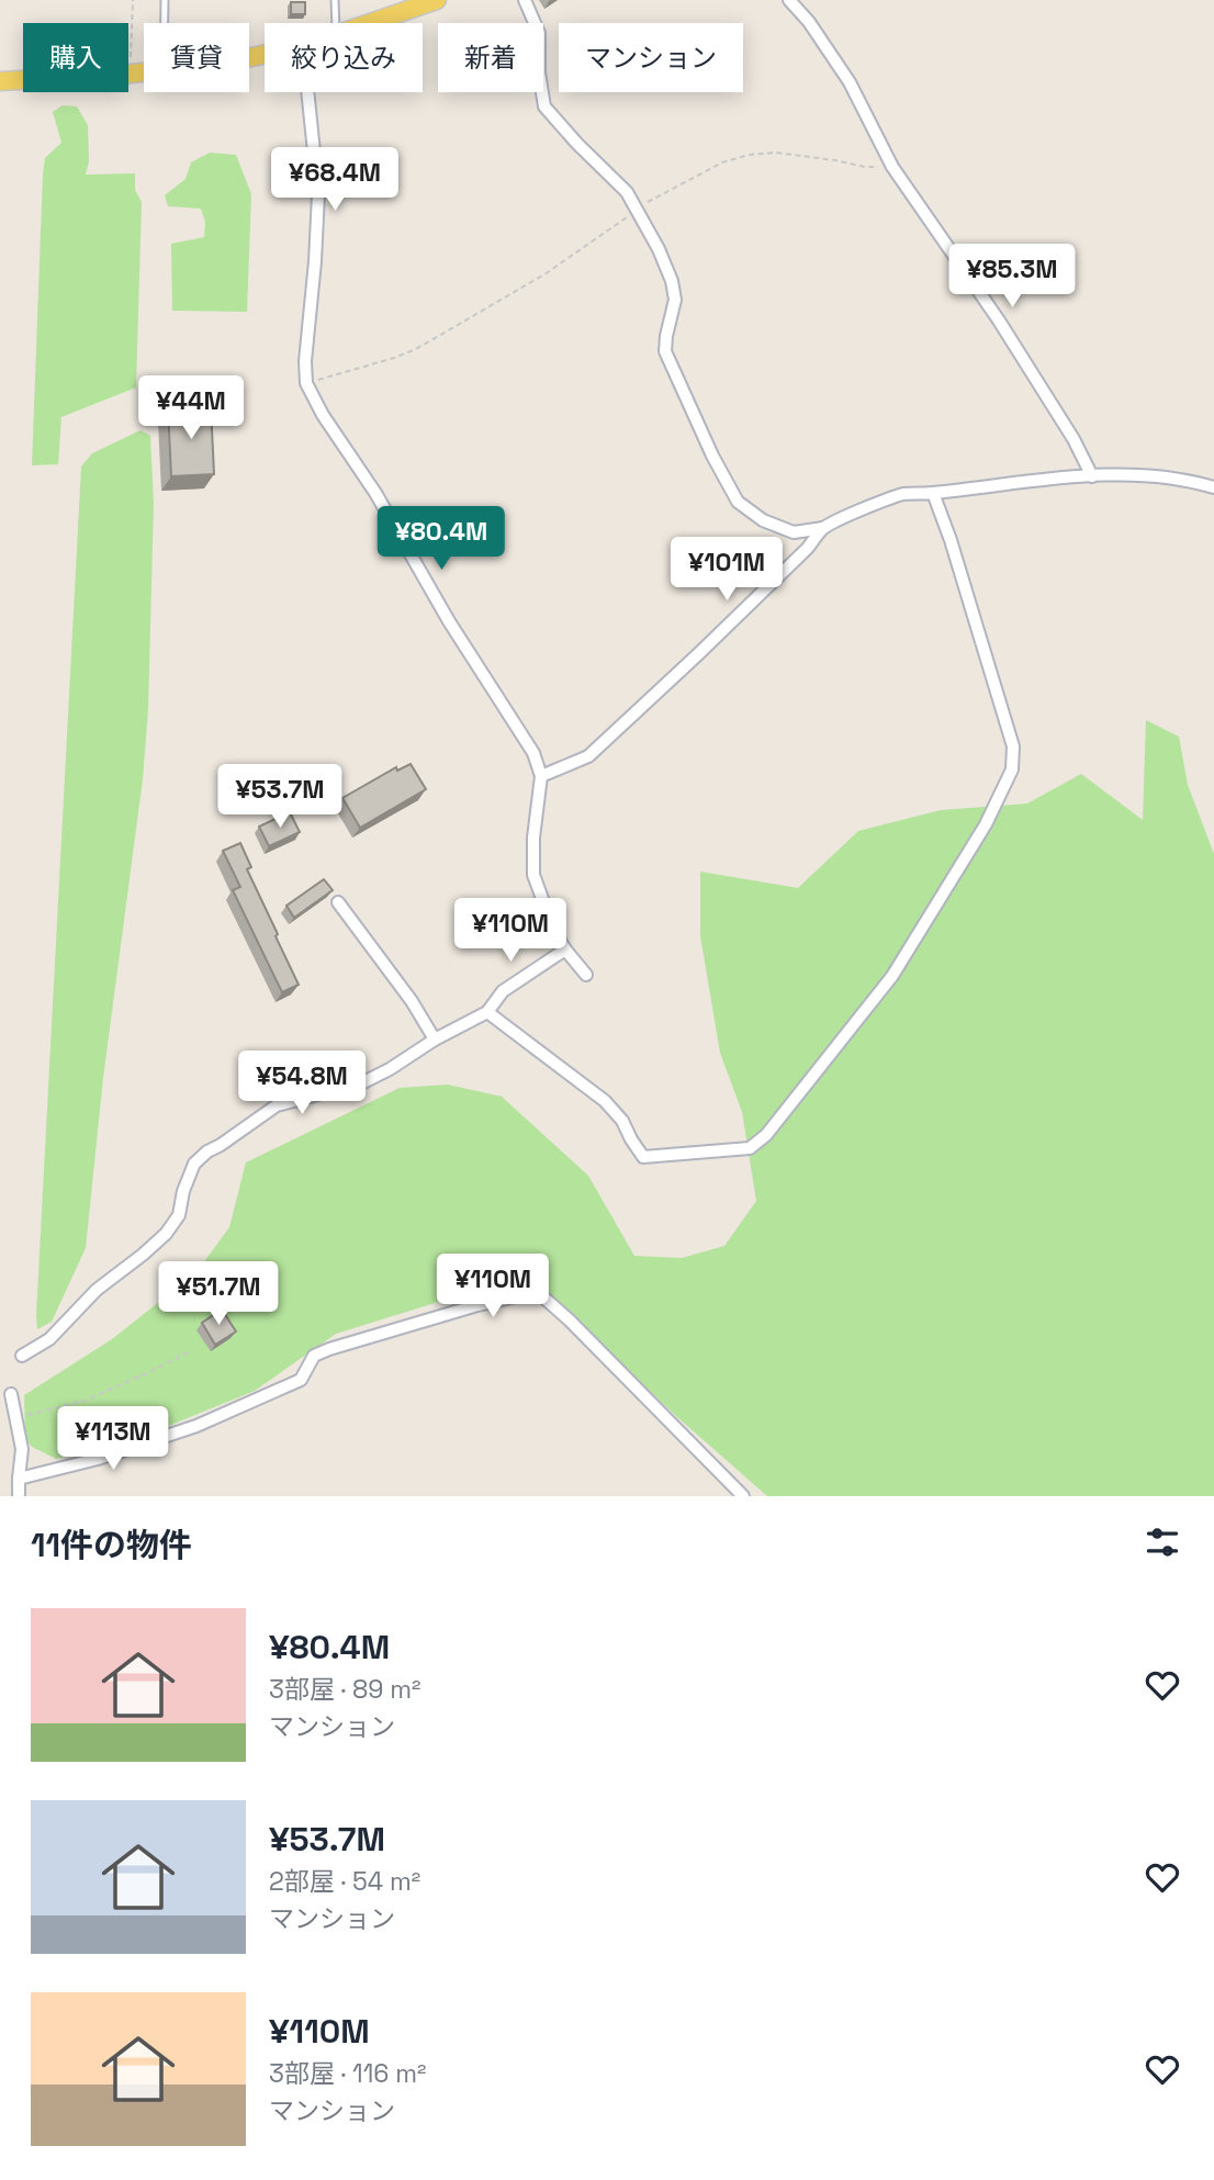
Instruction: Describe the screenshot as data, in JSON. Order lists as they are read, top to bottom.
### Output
{
  "page": {
    "chip": [
      "購入",
      "賃貸",
      "絞り込み",
      "新着",
      "マンション"
    ],
    "price": [
      "¥68.4M",
      "¥85.3M",
      "¥44M",
      "¥80.4M",
      "¥101M",
      "¥53.7M",
      "¥110M",
      "¥54.8M",
      "¥110M",
      "¥51.7M",
      "¥113M"
    ],
    "heading": "11件の物件",
    "list": [
      {
        "name": "¥80.4M",
        "note": "3部屋 · 89 m² · マンション"
      },
      {
        "name": "¥53.7M",
        "note": "2部屋 · 54 m² · マンション"
      },
      {
        "name": "¥110M",
        "note": "3部屋 · 116 m² · マンション"
      }
    ]
  }
}
